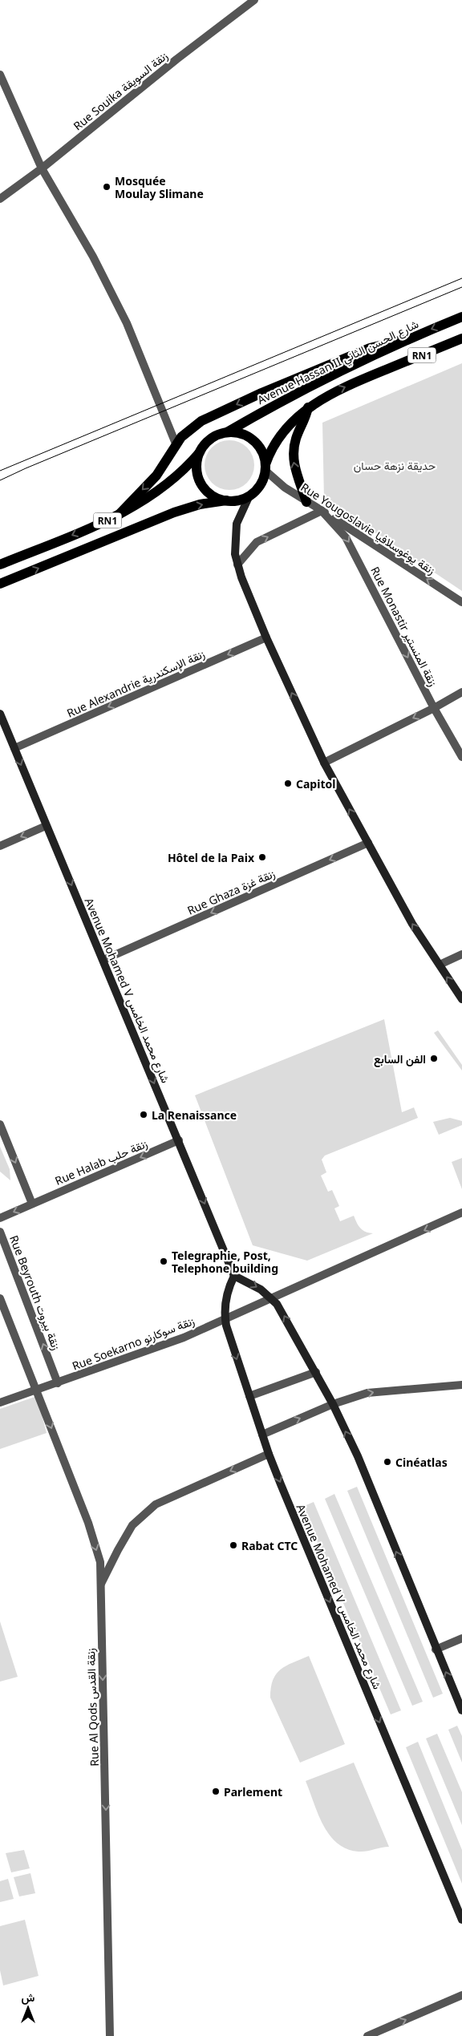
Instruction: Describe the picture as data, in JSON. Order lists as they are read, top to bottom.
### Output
{
  "streets": {
    "main road": ["RN1", "Avenue Hassan II شارع الحسن الثاني", "Avenue Mohamed V شارع محمد الخامس"],
    "street": [
      "Rue Souika زنقة السويقة",
      "Rue Yougoslavie زنقة يوغوسلافيا",
      "Rue Monastir زنقة المنستير",
      "Rue Alexandrie زنقة الإسكندرية",
      "Rue Ghaza زنقة غزة",
      "Rue Halab زنقة حلب",
      "Rue Beyrouth زنقة بيروت",
      "Rue Soekarno زنقة سوكارنو",
      "Rue Al Qods زنقة القدس"
    ]
  },
  "crossings": [
    ["RN1", "Avenue Hassan II شارع الحسن الثاني"],
    ["RN1", "Rue Yougoslavie زنقة يوغوسلافيا"],
    ["Avenue Hassan II شارع الحسن الثاني", "Rue Yougoslavie زنقة يوغوسلافيا"],
    ["Rue Yougoslavie زنقة يوغوسلافيا", "Rue Monastir زنقة المنستير"],
    ["Rue Alexandrie زنقة الإسكندرية", "Avenue Mohamed V شارع محمد الخامس"],
    ["Rue Ghaza زنقة غزة", "Avenue Mohamed V شارع محمد الخامس"],
    ["Avenue Mohamed V شارع محمد الخامس", "Rue Halab زنقة حلب"],
    ["Avenue Mohamed V شارع محمد الخامس", "Rue Soekarno زنقة سوكارنو"],
    ["Rue Beyrouth زنقة بيروت", "Rue Soekarno زنقة سوكارنو"],
    ["Rue Soekarno زنقة سوكارنو", "Rue Al Qods زنقة القدس"]
  ],
  "one_way": [
    "Rue Yougoslavie زنقة يوغوسلافيا",
    "Rue Monastir زنقة المنستير",
    "Rue Alexandrie زنقة الإسكندرية",
    "Rue Ghaza زنقة غزة",
    "Avenue Mohamed V شارع محمد الخامس",
    "Rue Halab زنقة حلب",
    "Rue Soekarno زنقة سوكارنو",
    "Rue Al Qods زنقة القدس"
  ],
  "parks": ["حديقة نزهة حسان"],
  "places": [
    "Mosquée Moulay Slimane",
    "Capitol",
    "Hôtel de la Paix",
    "الفن السابع",
    "La Renaissance",
    "Telegraphie, Post, Telephone building",
    "Cinéatlas",
    "Rabat CTC",
    "Parlement"
  ],
  "north": "top"
}
